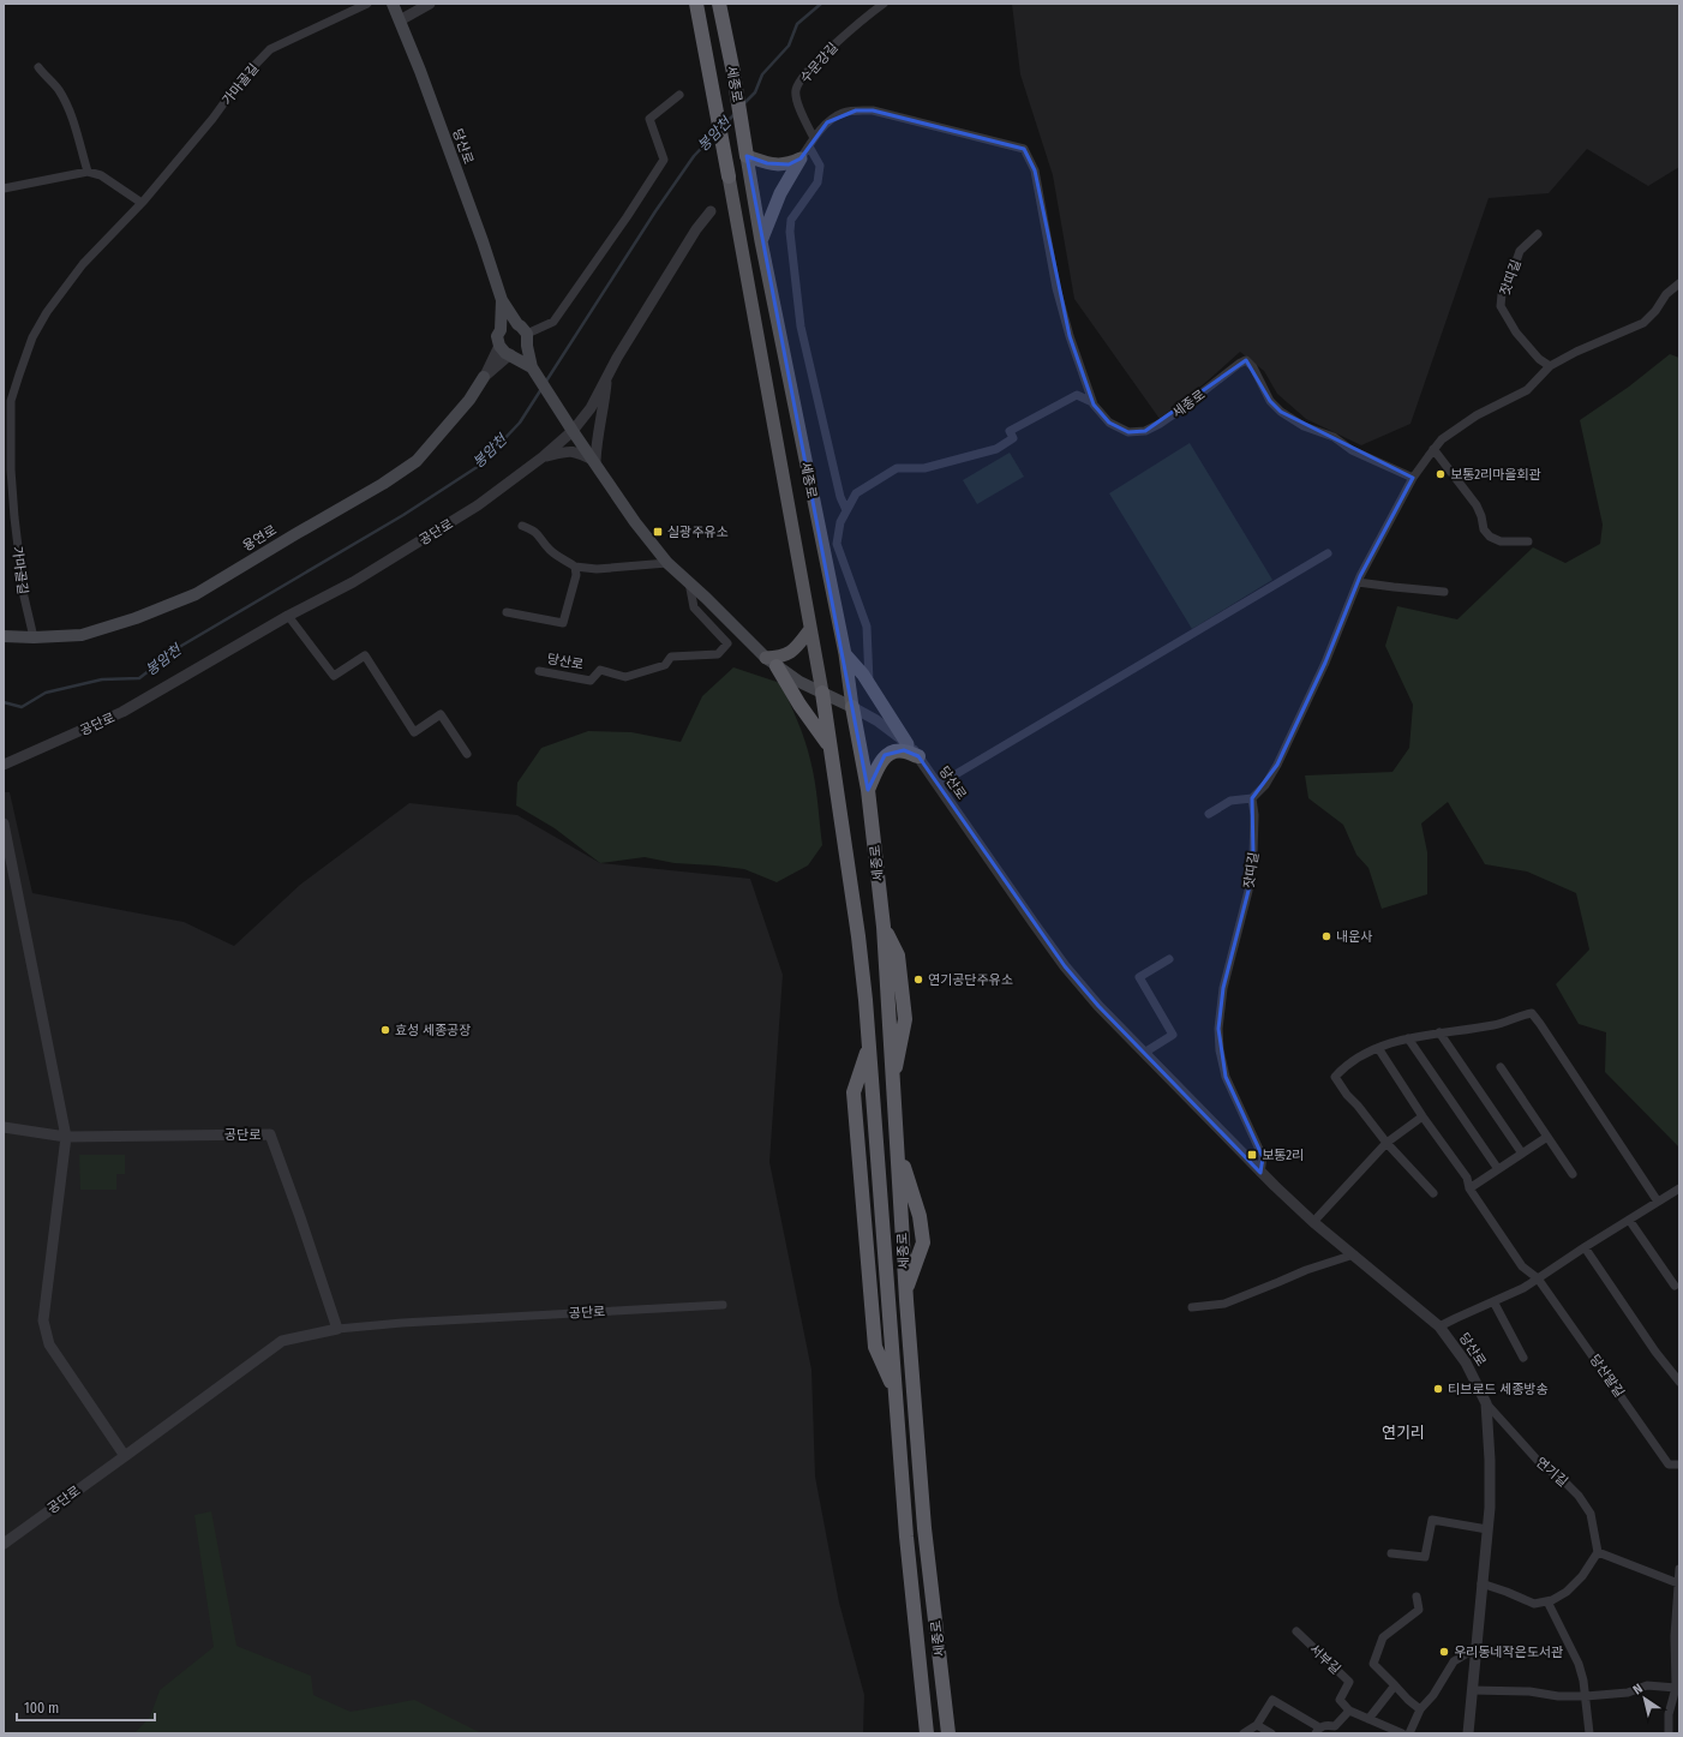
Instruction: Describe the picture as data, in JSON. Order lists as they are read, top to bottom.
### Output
{
  "streets": {
    "highway": ["세종로"],
    "main road": ["당산로", "용연로"],
    "street": [
      "수문강길",
      "가마골길",
      "잣띠길",
      "공단로",
      "당산말길",
      "연기길",
      "서부길"
    ]
  },
  "crossings": [
    ["수문강길", "세종로"],
    ["가마골길", "용연로"],
    ["세종로", "당산로"],
    ["당산로", "잣띠길"],
    ["당산로", "공단로"],
    ["당산로", "연기길"]
  ],
  "districts": ["연기리"],
  "water": ["봉암천"],
  "places": {
    "other": [
      "보통2리마을회관",
      "내운사",
      "연기공단주유소",
      "효성 세종공장",
      "티브로드 세종방송",
      "우리동네작은도서관"
    ],
    "transit": ["실광주유소", "보통2리"]
  },
  "scale_bar": "100 m",
  "north": "top left"
}
